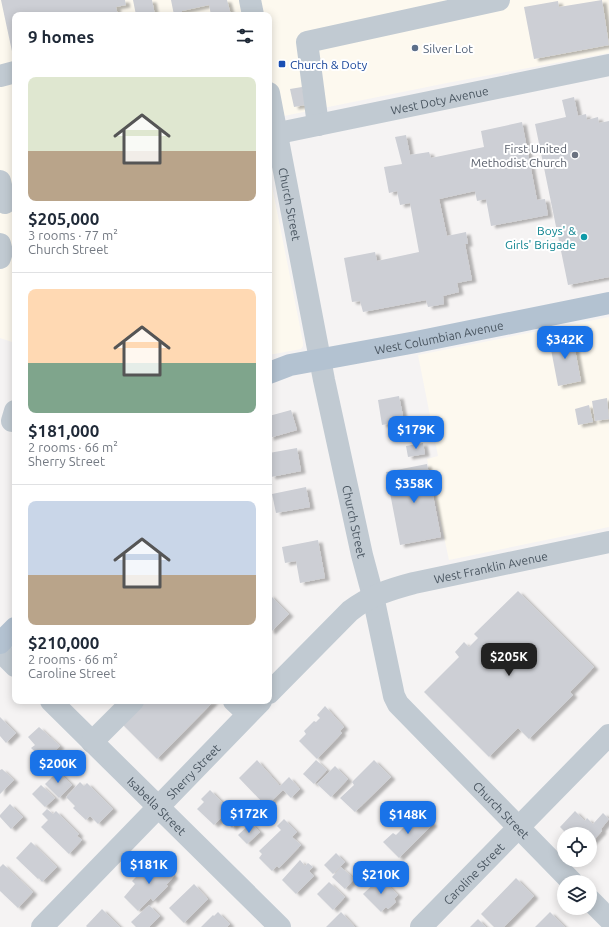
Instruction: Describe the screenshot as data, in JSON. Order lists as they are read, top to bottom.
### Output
{
  "streets": {
    "main road": ["West Columbian Avenue"],
    "street": [
      "West Doty Avenue",
      "Church Street",
      "West Franklin Avenue",
      "Sherry Street",
      "Isabella Street",
      "Caroline Street"
    ]
  },
  "crossings": [
    ["West Doty Avenue", "Church Street"],
    ["Church Street", "West Columbian Avenue"],
    ["Church Street", "West Franklin Avenue"],
    ["Church Street", "Caroline Street"],
    ["Sherry Street", "Isabella Street"]
  ],
  "places": {
    "other": ["Silver Lot", "First United Methodist Church", "Boys' & Girls' Brigade"],
    "transit": ["Church & Doty"]
  },
  "page": {
    "heading": "9 homes",
    "list": [
      {
        "name": "$205,000",
        "note": "3 rooms · 77 m² · Church Street"
      },
      {
        "name": "$181,000",
        "note": "2 rooms · 66 m² · Sherry Street"
      },
      {
        "name": "$210,000",
        "note": "2 rooms · 66 m² · Caroline Street"
      }
    ],
    "price": [
      "$342K",
      "$179K",
      "$358K",
      "$205K",
      "$200K",
      "$172K",
      "$148K",
      "$181K",
      "$210K"
    ]
  }
}
